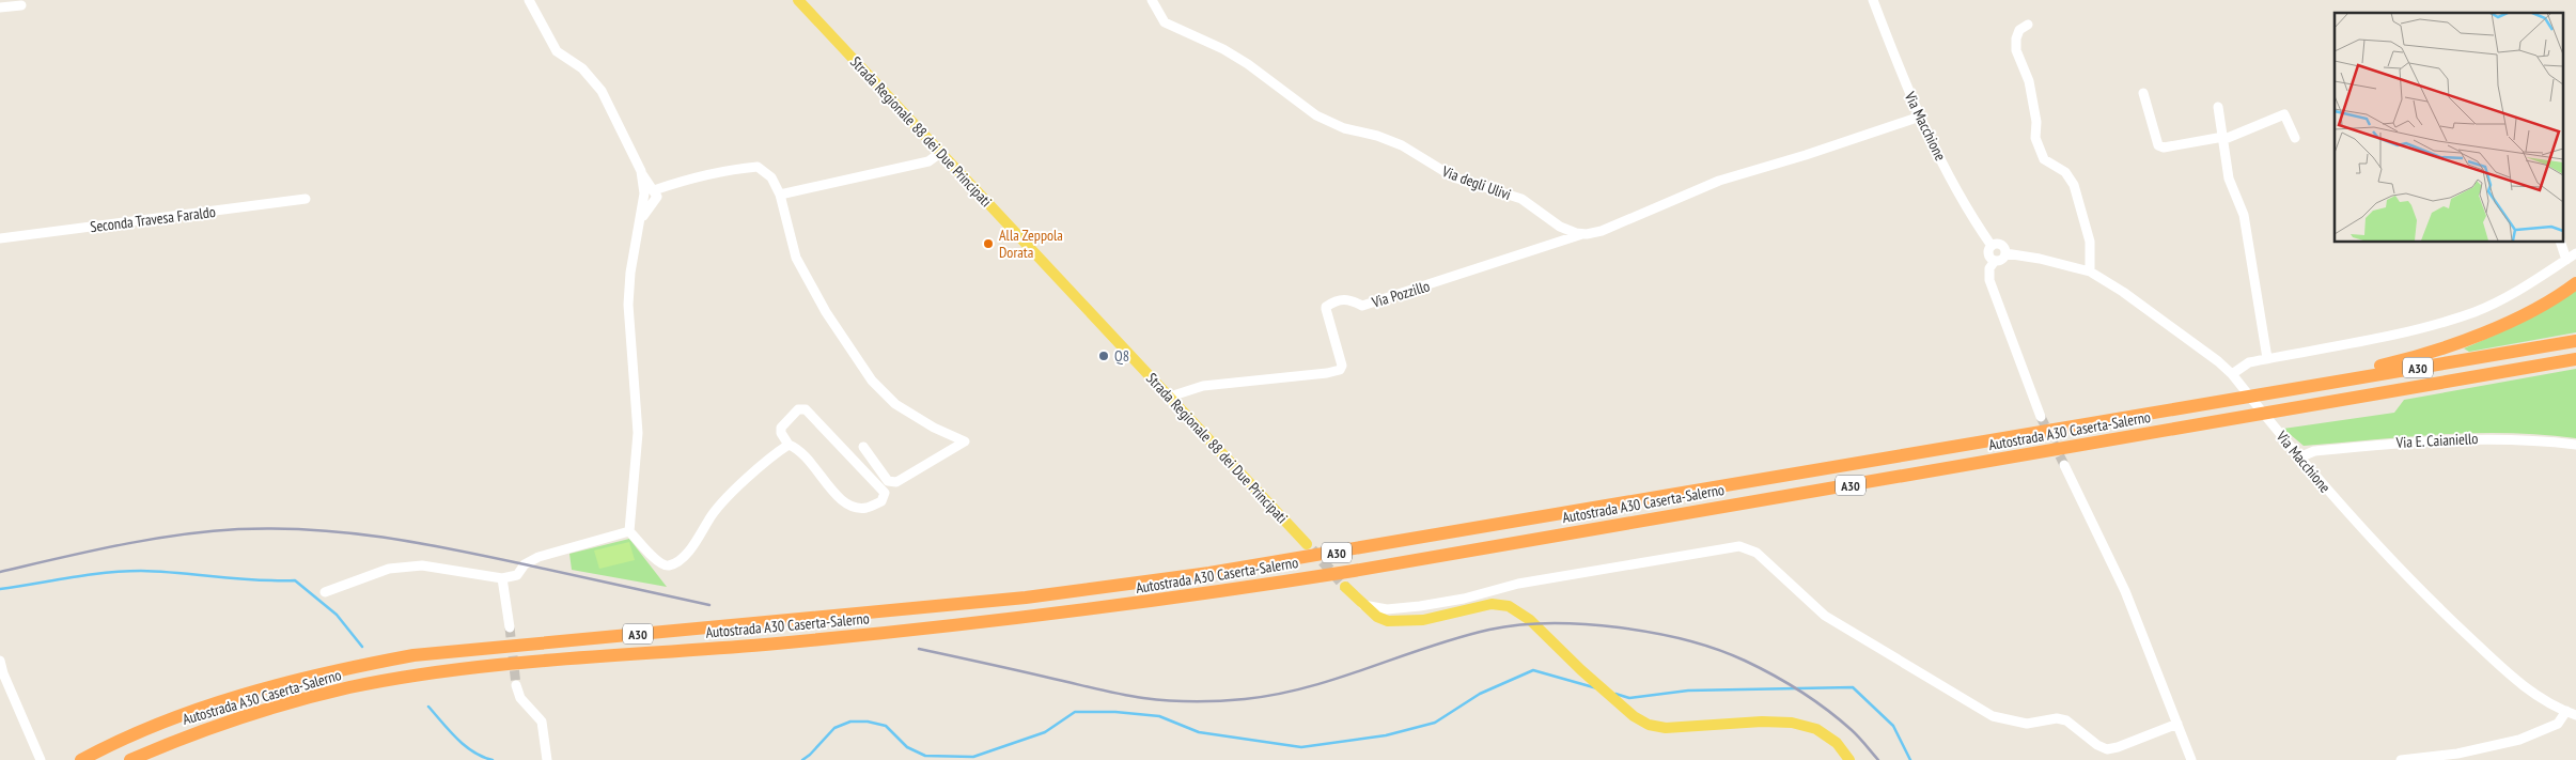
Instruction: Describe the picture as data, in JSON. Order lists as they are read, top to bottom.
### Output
{
  "streets": {
    "highway": ["A30", "Autostrada A30 Caserta-Salerno"],
    "main road": ["Strada Regionale 88 dei Due Principati"],
    "street": [
      "Via Macchione",
      "Via degli Ulivi",
      "Seconda Travesa Faraldo",
      "Via Pozzillo",
      "Via E. Caianiello"
    ]
  },
  "crossings": [
    ["Via Macchione", "Via degli Ulivi"],
    ["Via Macchione", "Via E. Caianiello"],
    ["Strada Regionale 88 dei Due Principati", "Via Pozzillo"],
    ["Via degli Ulivi", "Via Pozzillo"],
    ["A30", "Autostrada A30 Caserta-Salerno"]
  ],
  "places": ["Alla Zeppola Dorata", "Q8"]
}
